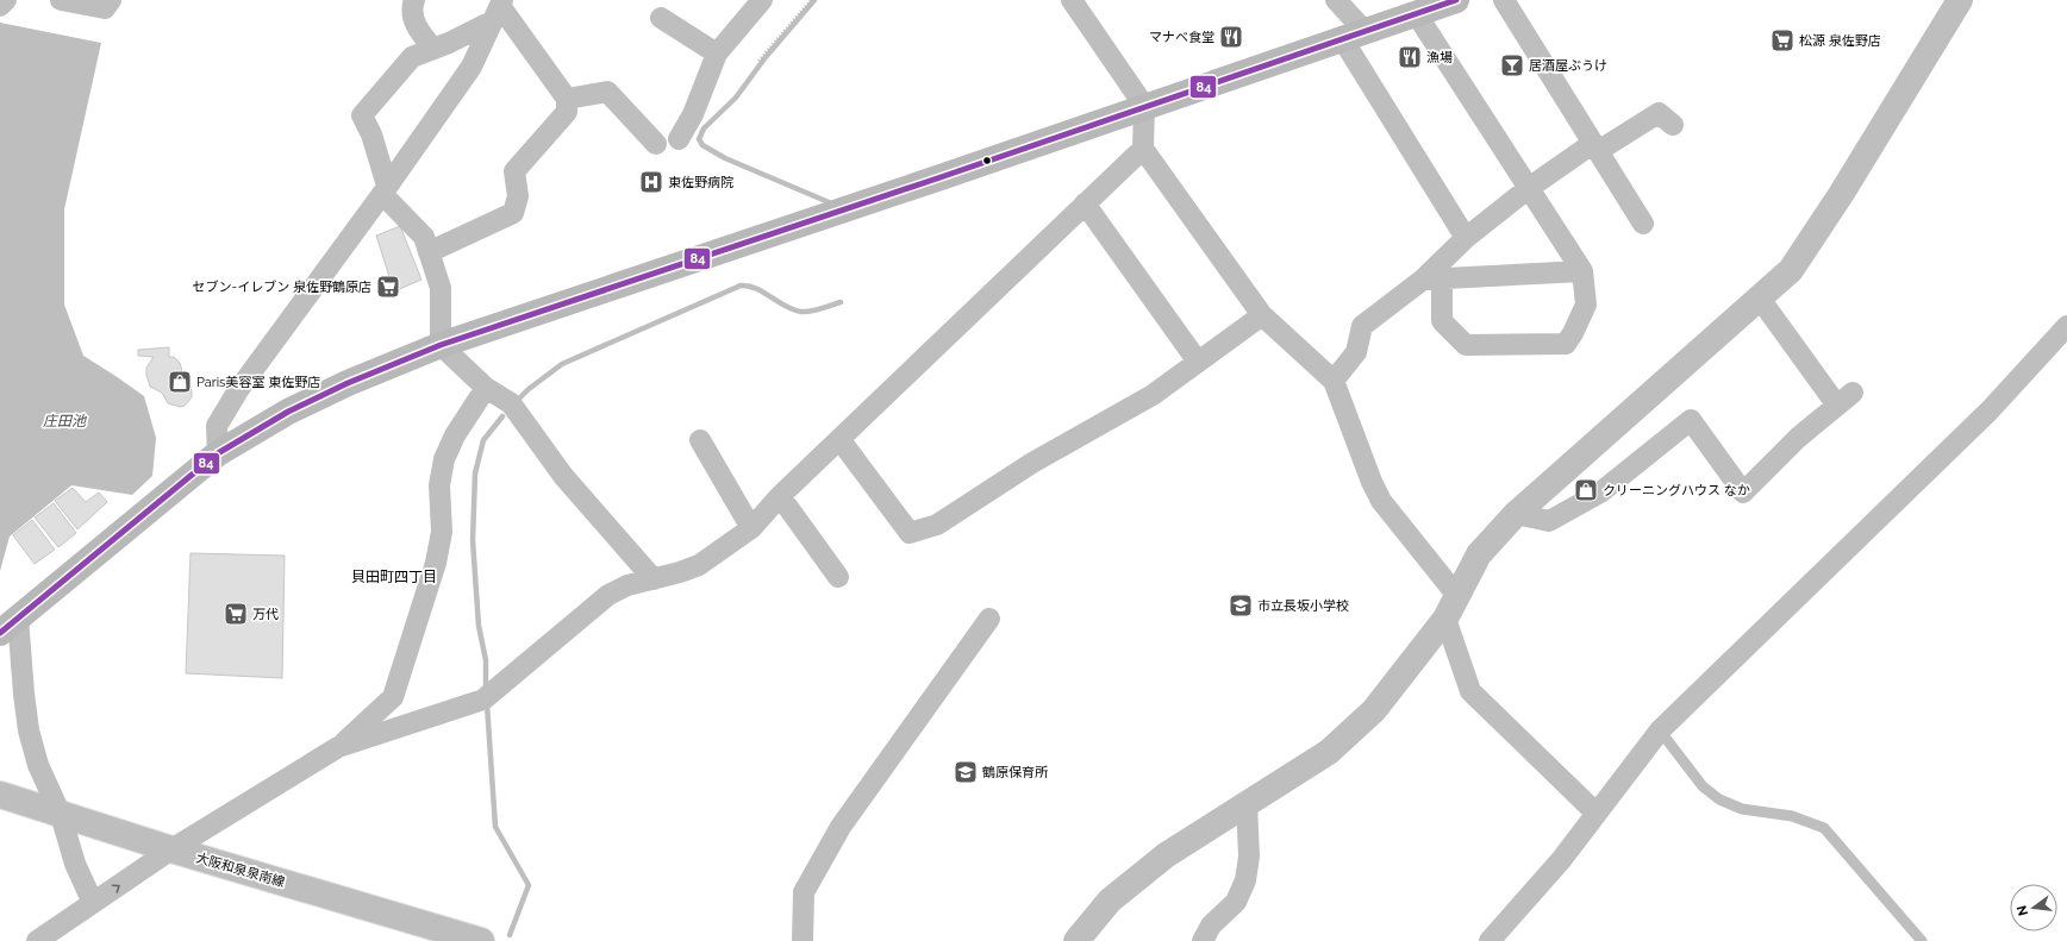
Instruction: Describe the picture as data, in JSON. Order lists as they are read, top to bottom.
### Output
{
  "streets": {
    "street": ["大阪和泉泉南線"]
  },
  "districts": ["貝田町四丁目"],
  "water": ["庄田池"],
  "places": {
    "restaurant": ["マナベ食堂", "漁場"],
    "supermarket": ["松源 泉佐野店", "セブン-イレブン 泉佐野鶴原店", "万代"],
    "bar": ["居酒屋ぶうけ"],
    "hospital": ["東佐野病院"],
    "shop": ["Paris美容室 東佐野店", "クリーニングハウス なか"],
    "school or university": ["市立長坂小学校", "鶴原保育所"]
  },
  "lines": ["transit line 84"],
  "north": "left"
}
